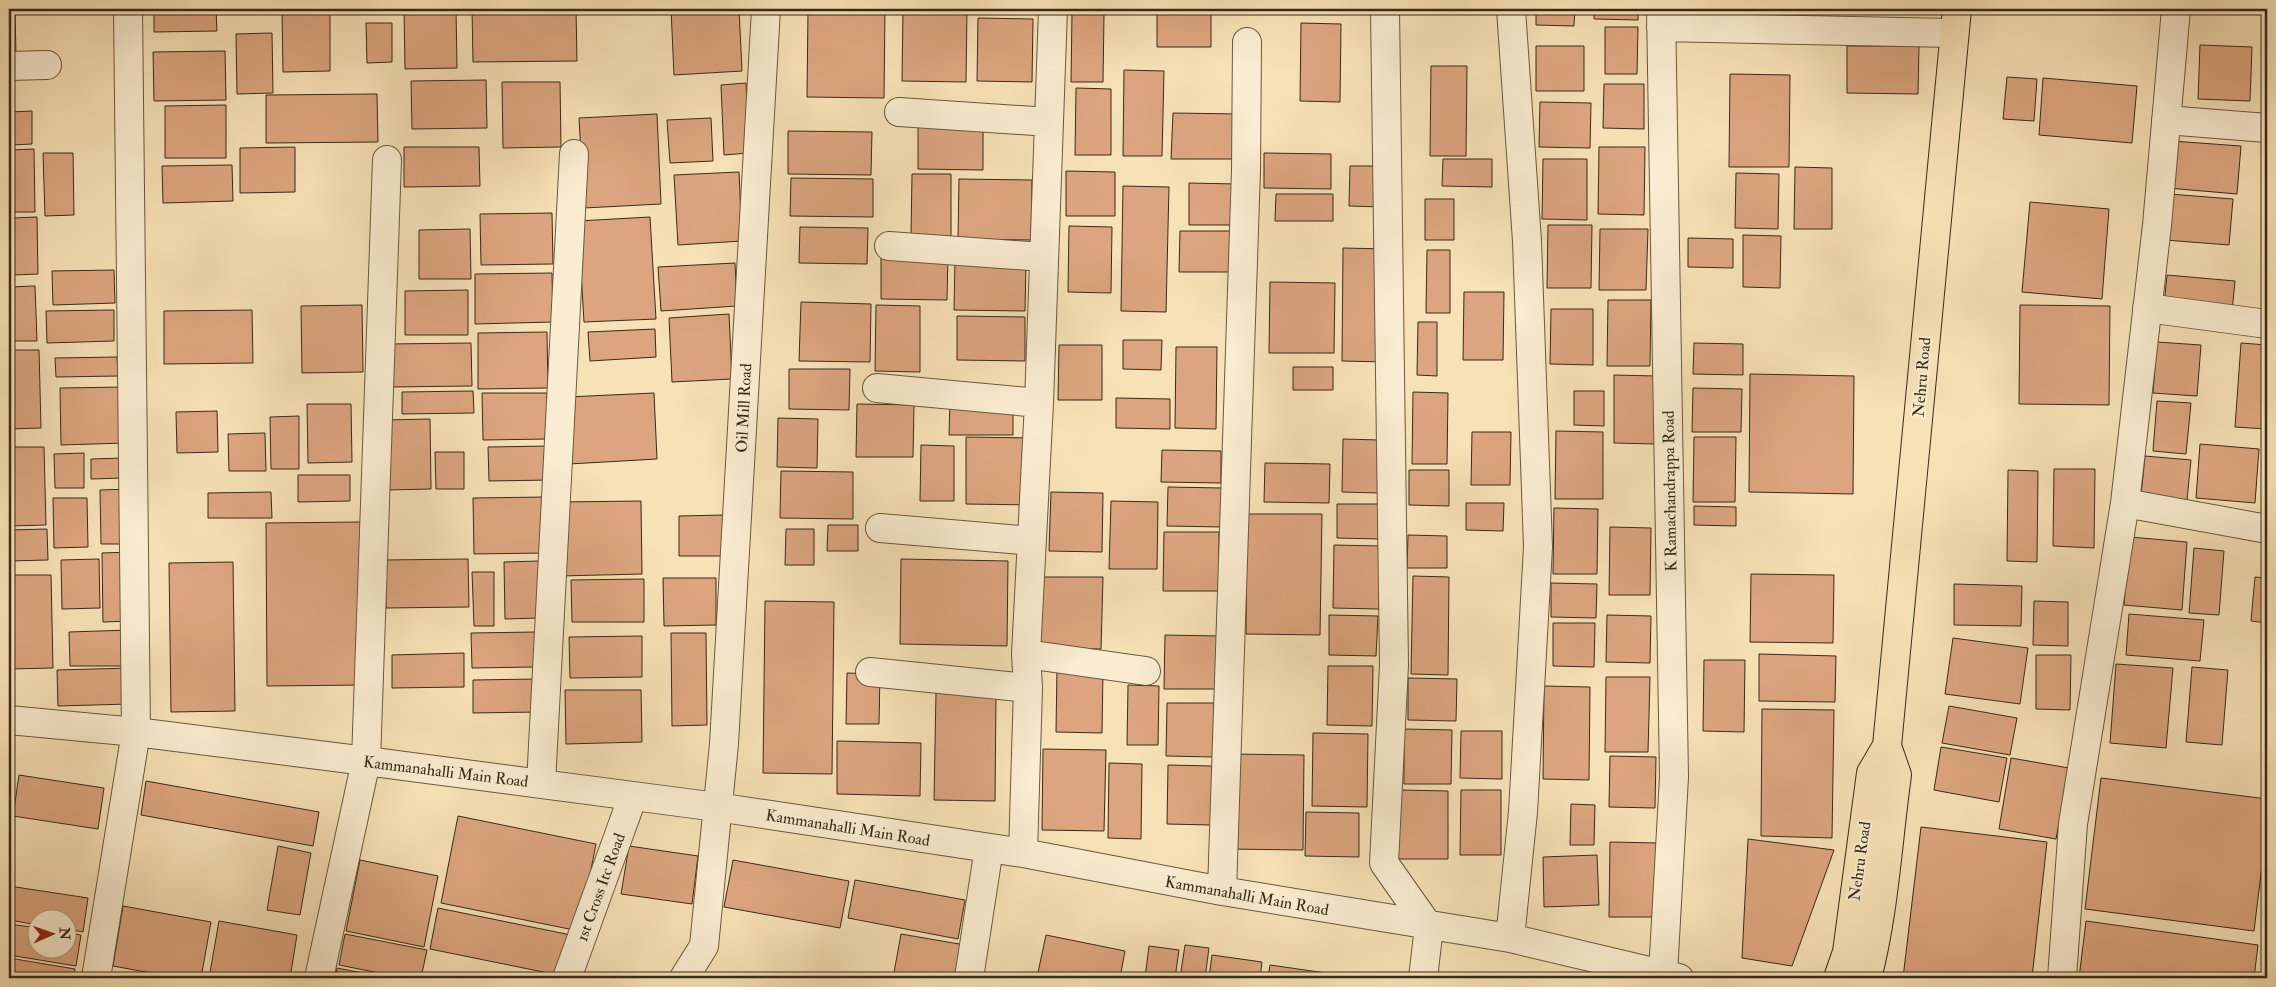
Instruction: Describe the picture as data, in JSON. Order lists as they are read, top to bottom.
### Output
{
  "streets": {
    "main road": ["Nehru Road"],
    "street": [
      "Oil Mill Road",
      "K Ramachandrappa Road",
      "Kammanahalli Main Road",
      "1st Cross Itc Road"
    ]
  },
  "crossings": [
    ["Oil Mill Road", "Kammanahalli Main Road"],
    ["K Ramachandrappa Road", "Kammanahalli Main Road"],
    ["Kammanahalli Main Road", "1st Cross Itc Road"]
  ],
  "north": "right"
}
